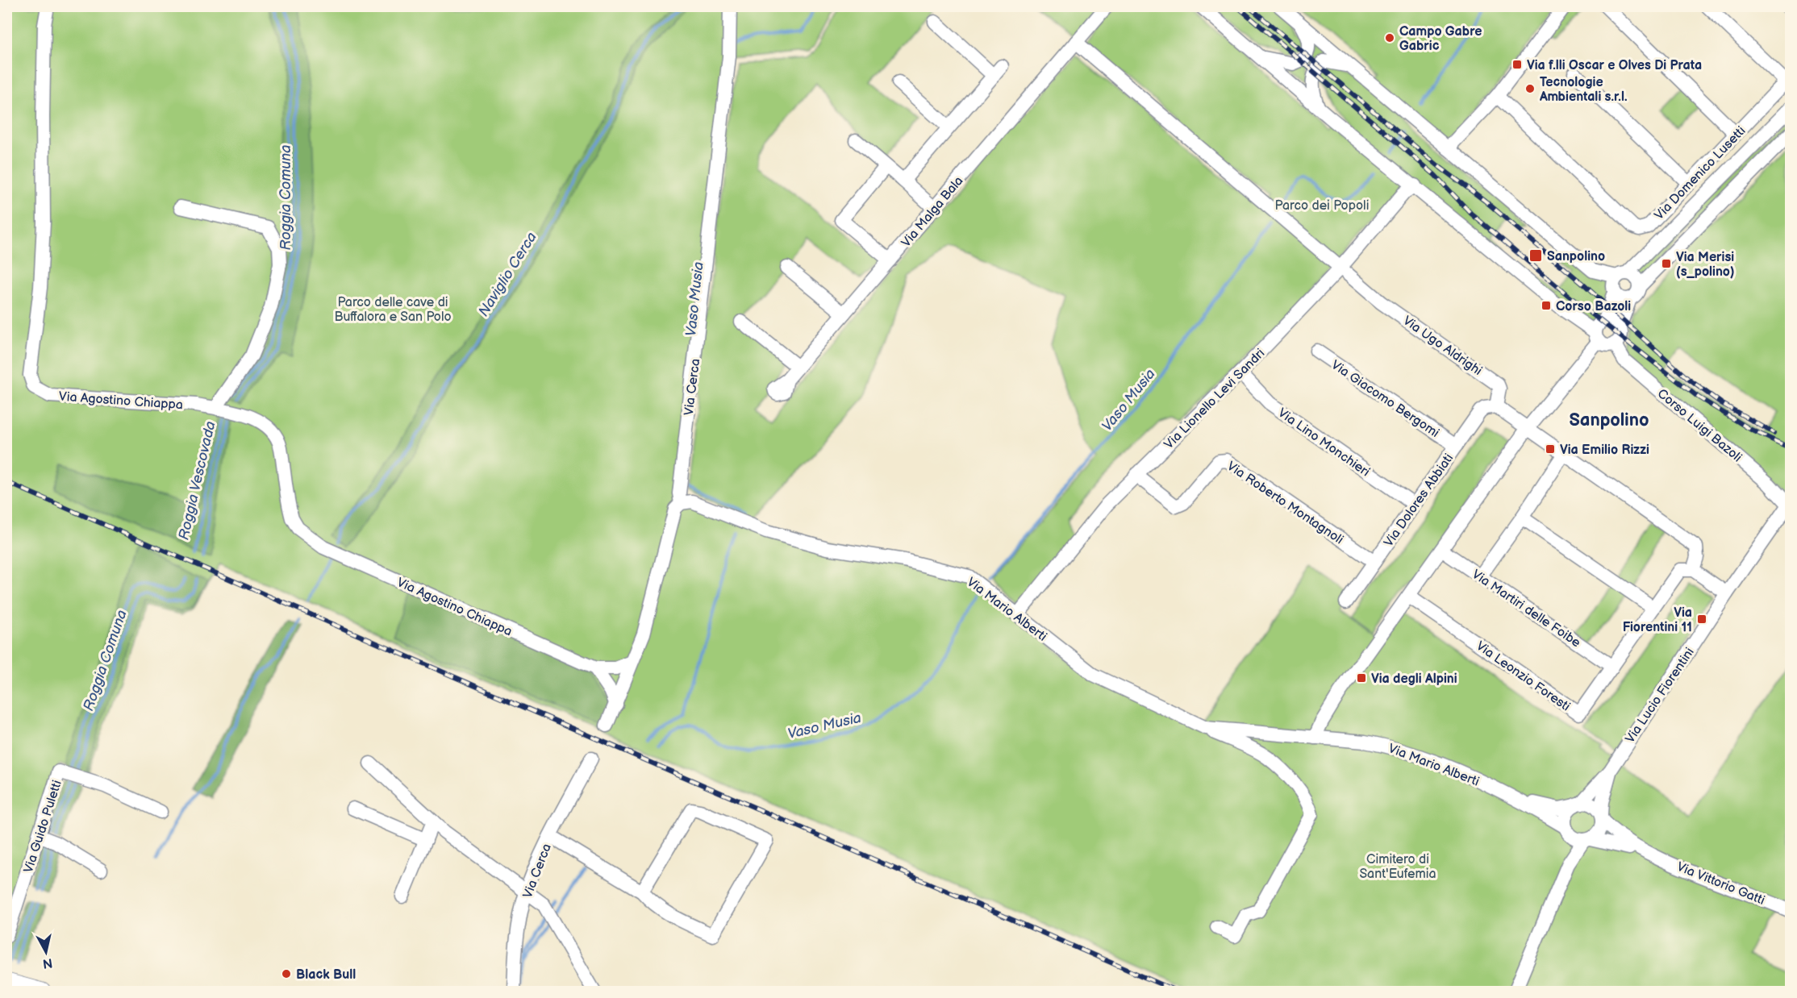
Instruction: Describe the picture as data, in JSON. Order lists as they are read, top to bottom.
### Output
{
  "streets": {
    "street": [
      "Via Domenico Lusetti",
      "Via Malga Bala",
      "Via Ugo Aldrighi",
      "Via Cerca",
      "Via Lionello Levi Sandri",
      "Via Giacomo Bergomi",
      "Via Agostino Chiappa",
      "Corso Luigi Bazoli",
      "Via Lino Monchieri",
      "Via Dolores Abbiati",
      "Via Roberto Montagnoli",
      "Via Martiri delle Foibe",
      "Via Mario Alberti",
      "Via Leonzio Foresti",
      "Via Lucio Fiorentini",
      "Via Guido Puletti",
      "Via Vittorio Gatti"
    ]
  },
  "crossings": [
    ["Via Ugo Aldrighi", "Via Lionello Levi Sandri"],
    ["Via Ugo Aldrighi", "Via Dolores Abbiati"],
    ["Via Cerca", "Via Agostino Chiappa"],
    ["Via Cerca", "Via Mario Alberti"],
    ["Via Lionello Levi Sandri", "Via Lino Monchieri"],
    ["Via Lionello Levi Sandri", "Via Roberto Montagnoli"],
    ["Via Lionello Levi Sandri", "Via Mario Alberti"],
    ["Via Giacomo Bergomi", "Via Dolores Abbiati"],
    ["Corso Luigi Bazoli", "Via Lucio Fiorentini"],
    ["Via Lino Monchieri", "Via Dolores Abbiati"],
    ["Via Dolores Abbiati", "Via Roberto Montagnoli"],
    ["Via Martiri delle Foibe", "Via Leonzio Foresti"],
    ["Via Mario Alberti", "Via Lucio Fiorentini"],
    ["Via Mario Alberti", "Via Vittorio Gatti"],
    ["Via Lucio Fiorentini", "Via Vittorio Gatti"]
  ],
  "districts": ["Sanpolino"],
  "water": [
    "Roggia Comuna",
    "Naviglio Cerca",
    "Vaso Musia",
    "Roggia Vescovada"
  ],
  "parks": ["Parco dei Popoli", "Parco delle cave di Buffalora e San Polo", "Cimitero di Sant'Eufemia"],
  "places": {
    "other": ["Campo Gabre Gabric", "Tecnologie Ambientali s.r.l.", "Black Bull"],
    "transit": [
      "Via f.lli Oscar e Olves Di Prata",
      "Sanpolino",
      "Via Merisi (s_polino)",
      "Corso Bazoli",
      "Via Emilio Rizzi",
      "Via Fiorentini 11",
      "Via degli Alpini"
    ]
  },
  "north": "bottom"
}
